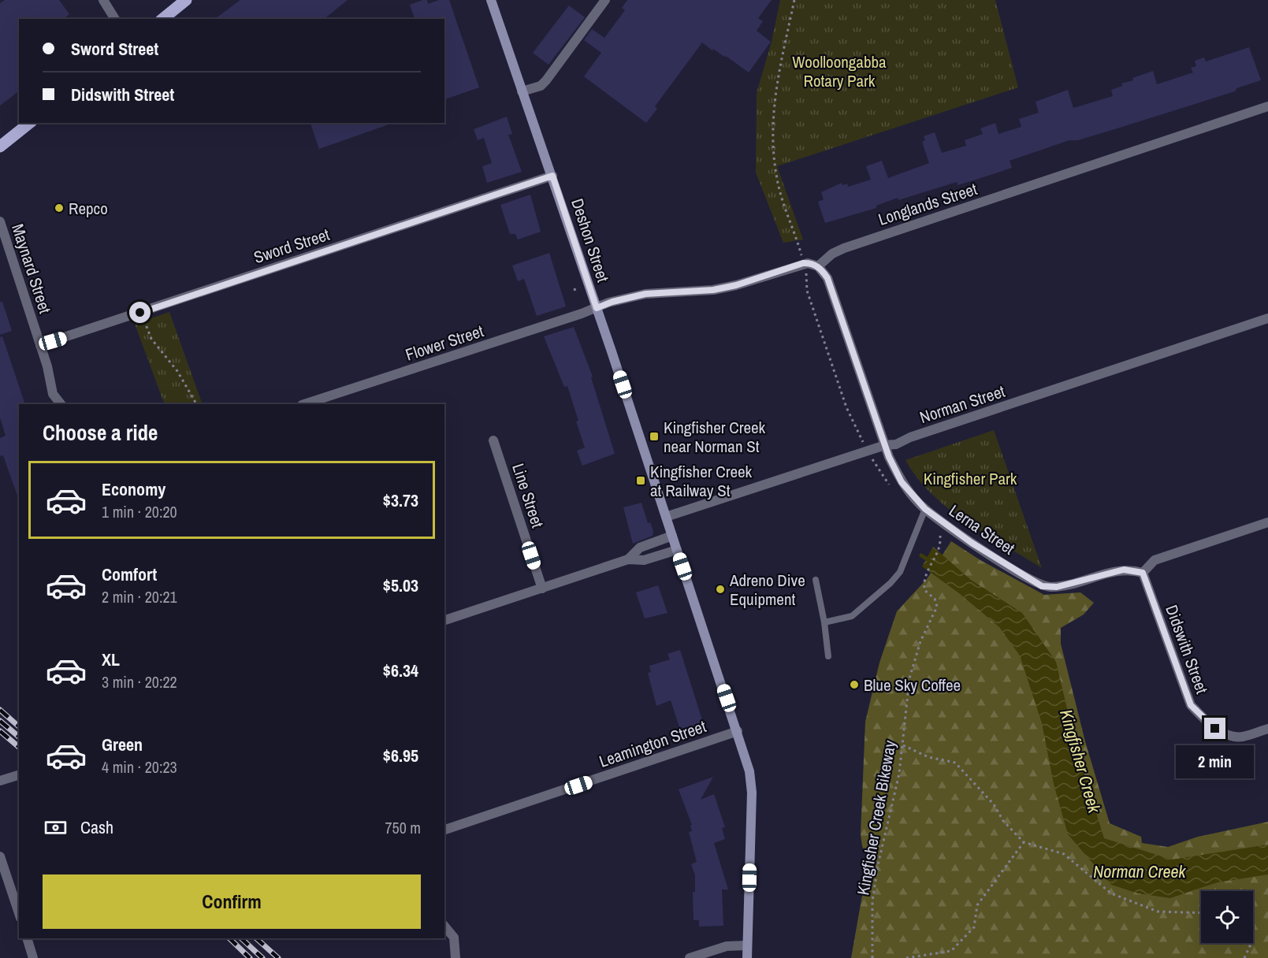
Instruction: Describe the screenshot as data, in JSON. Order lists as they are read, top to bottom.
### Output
{
  "streets": {
    "street": [
      "Longlands Street",
      "Deshon Street",
      "Sword Street",
      "Maynard Street",
      "Flower Street",
      "Norman Street",
      "Line Street",
      "Lerna Street",
      "Didswith Street",
      "Leamington Street"
    ],
    "path": ["Kingfisher Creek Bikeway"]
  },
  "crossings": [
    ["Longlands Street", "Lerna Street"],
    ["Deshon Street", "Sword Street"],
    ["Deshon Street", "Flower Street"],
    ["Deshon Street", "Norman Street"],
    ["Deshon Street", "Leamington Street"],
    ["Sword Street", "Maynard Street"],
    ["Norman Street", "Lerna Street"],
    ["Lerna Street", "Didswith Street"]
  ],
  "water": ["Kingfisher Creek", "Norman Creek"],
  "parks": ["Woolloongabba Rotary Park", "Kingfisher Park"],
  "places": {
    "other": ["Repco", "Adreno Dive Equipment", "Blue Sky Coffee"],
    "transit": ["Kingfisher Creek near Norman St", "Kingfisher Creek at Railway St"]
  },
  "page": {
    "banner": ["Sword Street", "Didswith Street"],
    "heading": "Choose a ride",
    "list": [
      {
        "name": "Economy",
        "note": "1 min · 20:20",
        "value": "$3.73"
      },
      {
        "name": "Comfort",
        "note": "2 min · 20:21",
        "value": "$5.03"
      },
      {
        "name": "XL",
        "note": "3 min · 20:22",
        "value": "$6.34"
      },
      {
        "name": "Green",
        "note": "4 min · 20:23",
        "value": "$6.95"
      }
    ],
    "bubble": "2 min",
    "pay": ["Cash", "750 m"],
    "buttons": "Confirm"
  }
}
